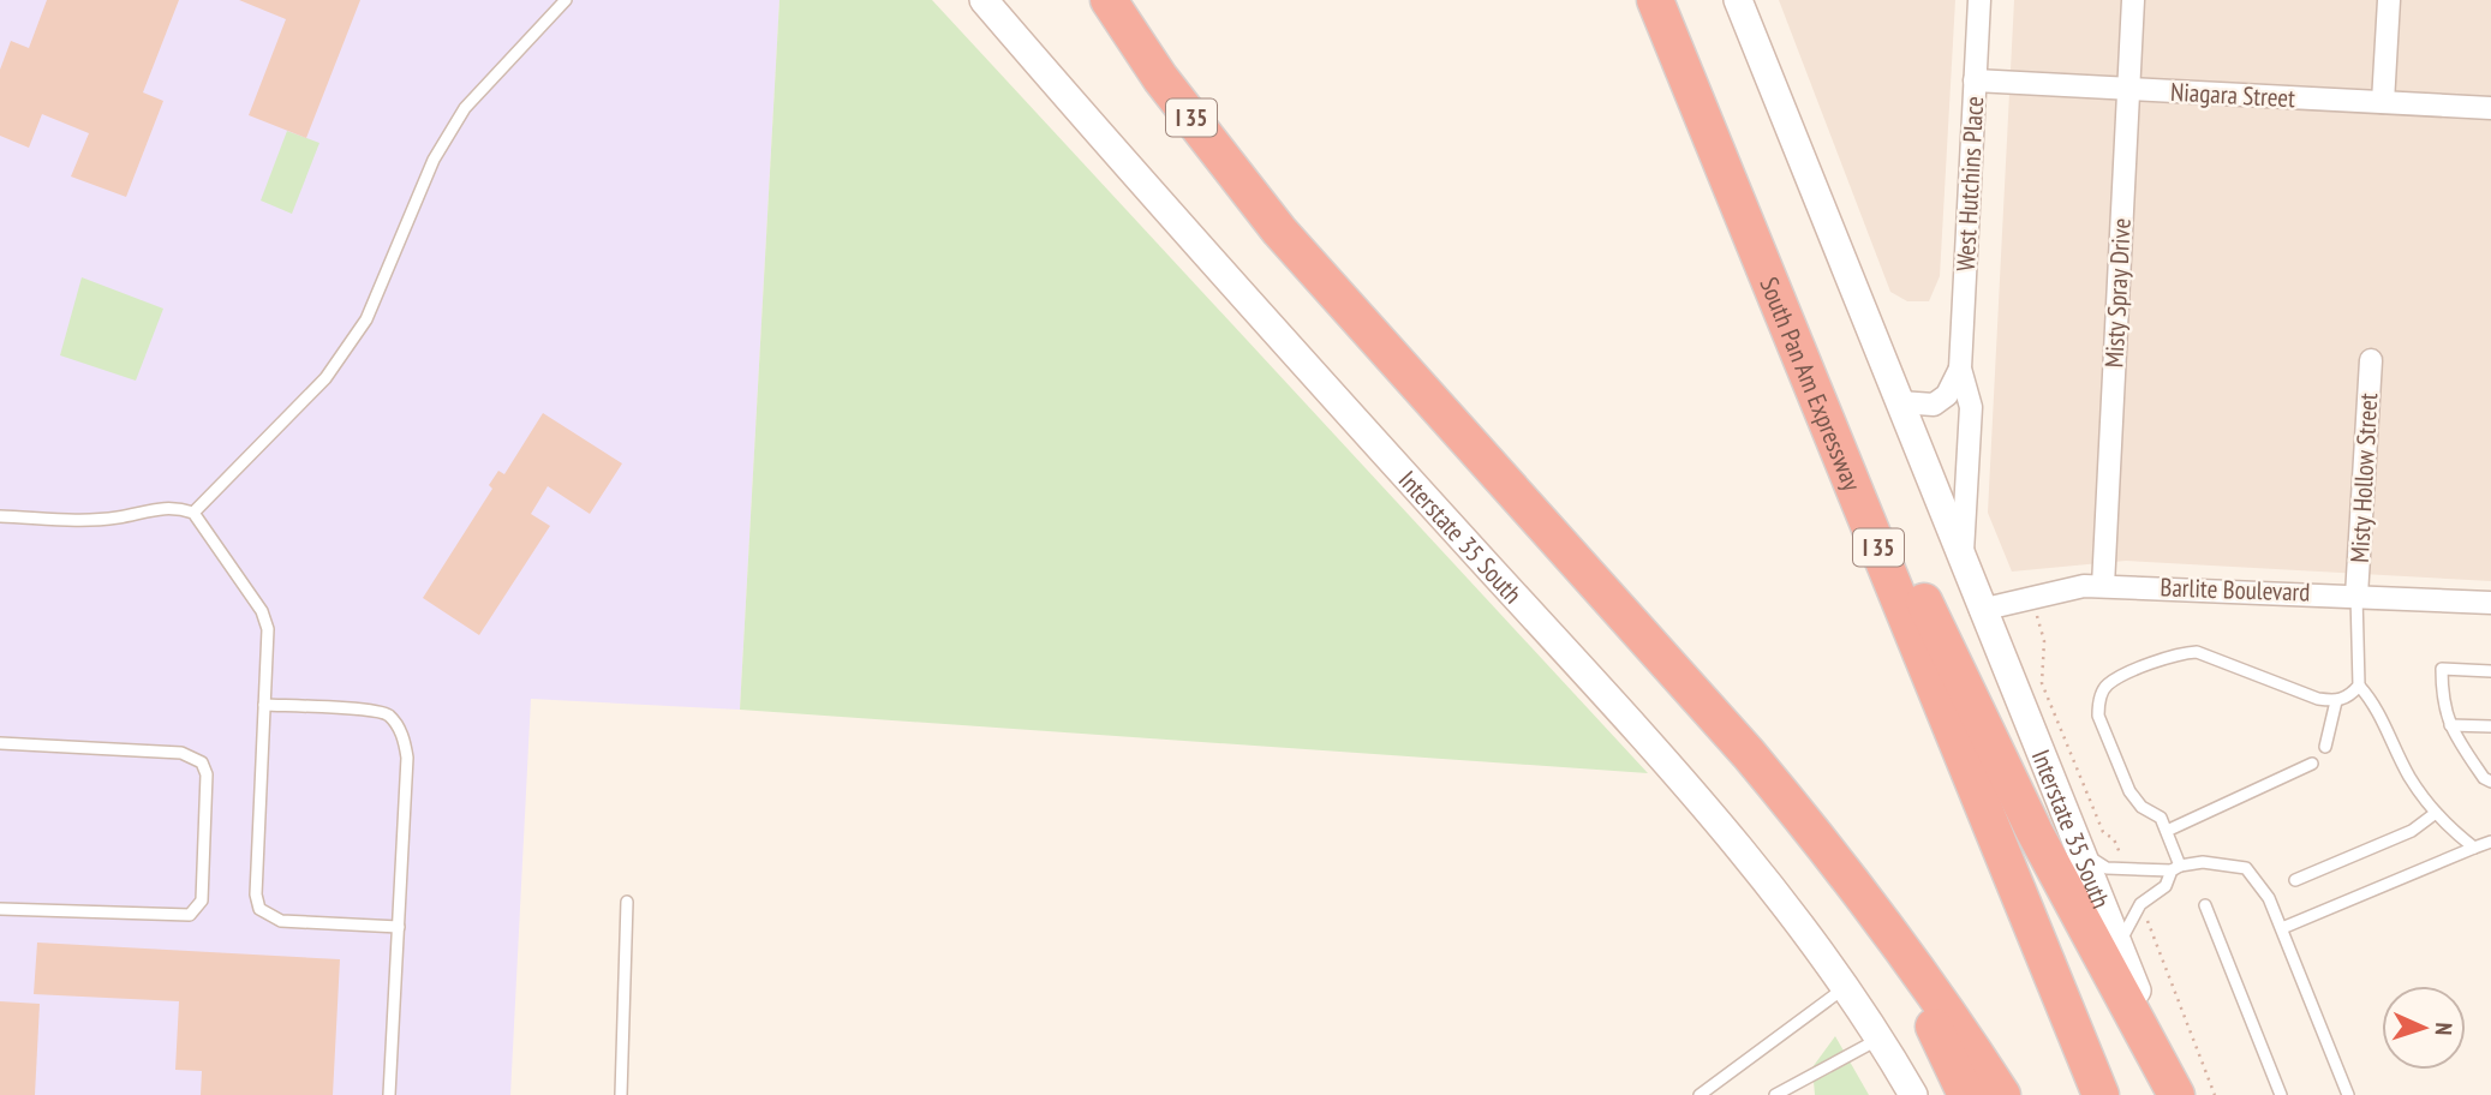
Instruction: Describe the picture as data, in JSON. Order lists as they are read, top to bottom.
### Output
{
  "streets": {
    "highway": ["I 35", "South Pan Am Expressway"],
    "main road": ["Interstate 35 South"],
    "street": [
      "Niagara Street",
      "West Hutchins Place",
      "Misty Spray Drive",
      "Misty Hollow Street",
      "Barlite Boulevard"
    ]
  },
  "crossings": [
    ["Niagara Street", "West Hutchins Place"],
    ["Niagara Street", "Misty Spray Drive"],
    ["West Hutchins Place", "Interstate 35 South"],
    ["Misty Spray Drive", "Barlite Boulevard"],
    ["Misty Hollow Street", "Barlite Boulevard"],
    ["Interstate 35 South", "Barlite Boulevard"]
  ],
  "north": "right"
}
